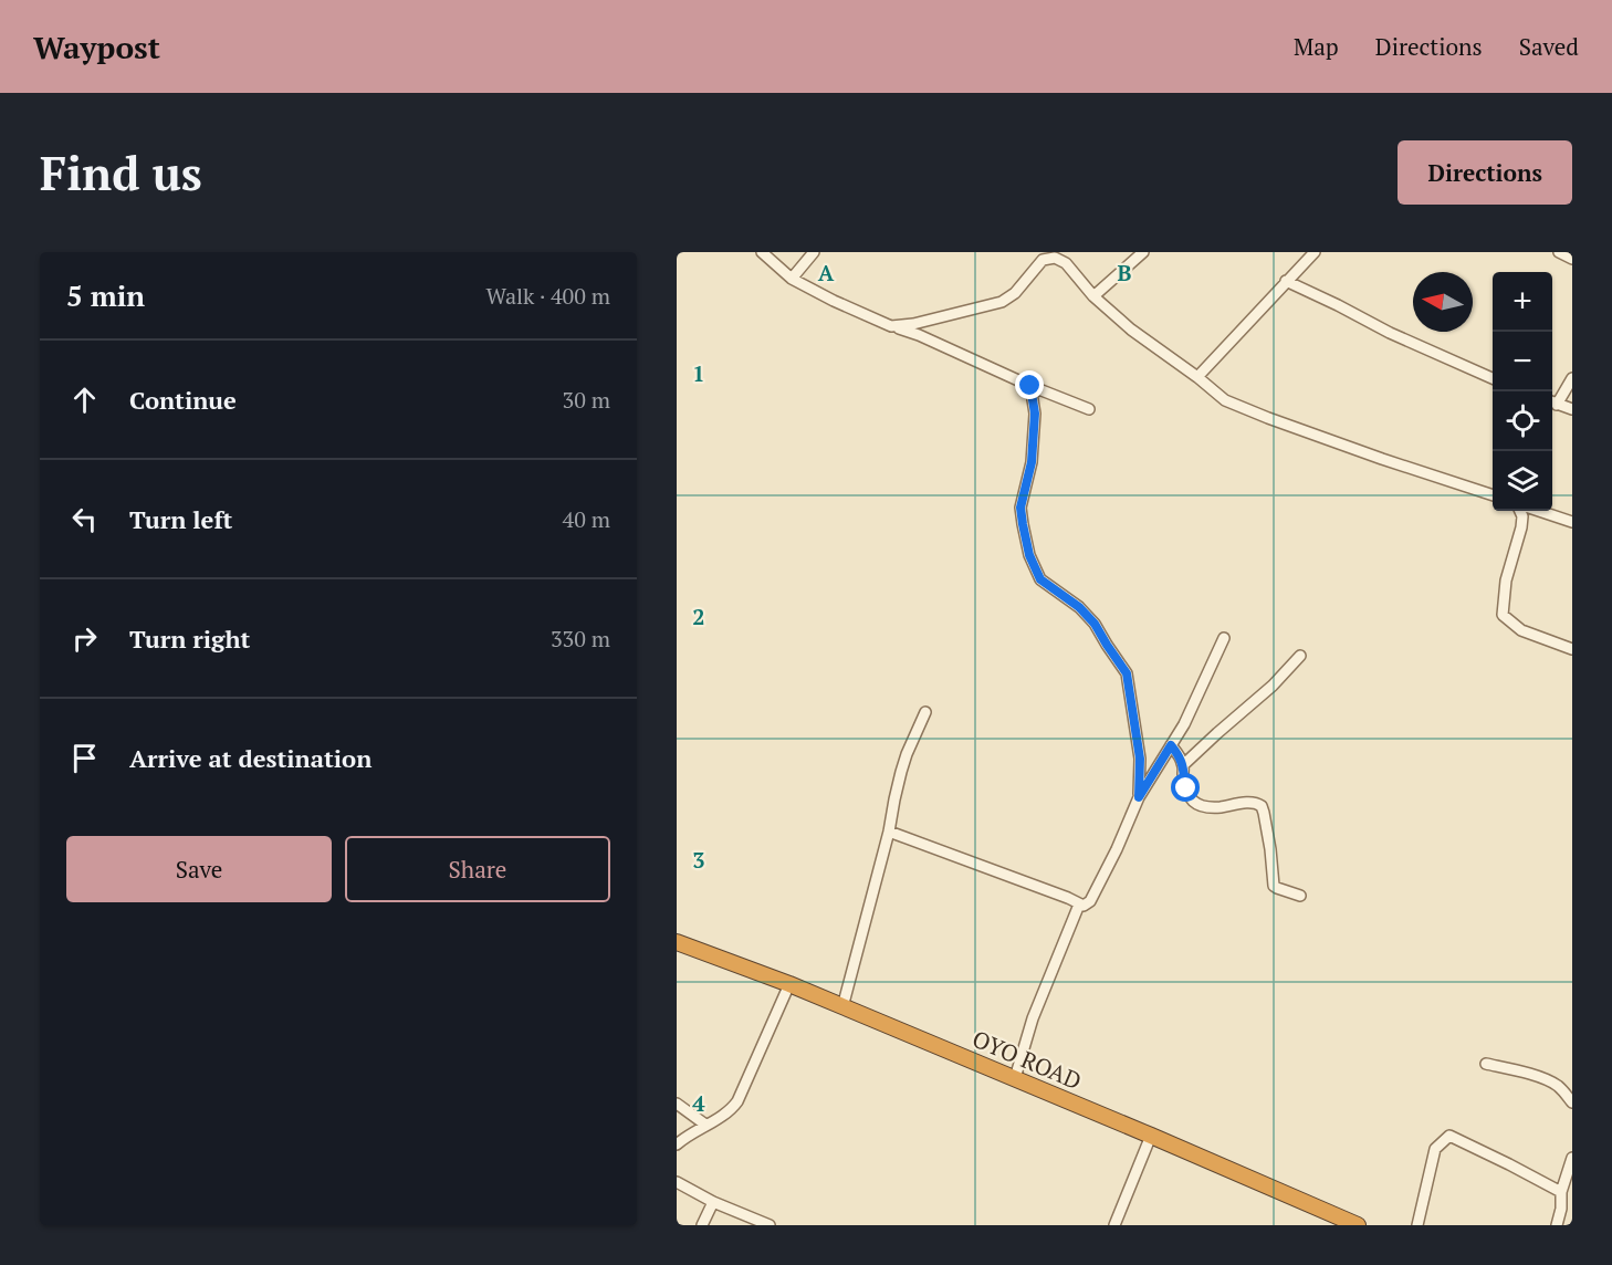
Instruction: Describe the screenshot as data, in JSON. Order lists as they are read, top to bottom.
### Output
{
  "streets": {
    "highway": ["OYO ROAD"]
  },
  "north": "left",
  "page": {
    "header": "Waypost",
    "nav": ["Map", "Directions", "Saved"],
    "buttons": [
      "Directions",
      ["Save", "Share"]
    ],
    "title": "Find us",
    "heading": ["5 min", "Walk · 400 m"],
    "map_buttons": ["+", "−"],
    "list": [
      ["Continue", "30 m"],
      ["Turn left", "40 m"],
      ["Turn right", "330 m"],
      "Arrive at destination"
    ]
  },
  "grid": {
    "columns": ["A", "B"],
    "rows": [
      "1",
      "2",
      "3",
      "4"
    ]
  }
}
